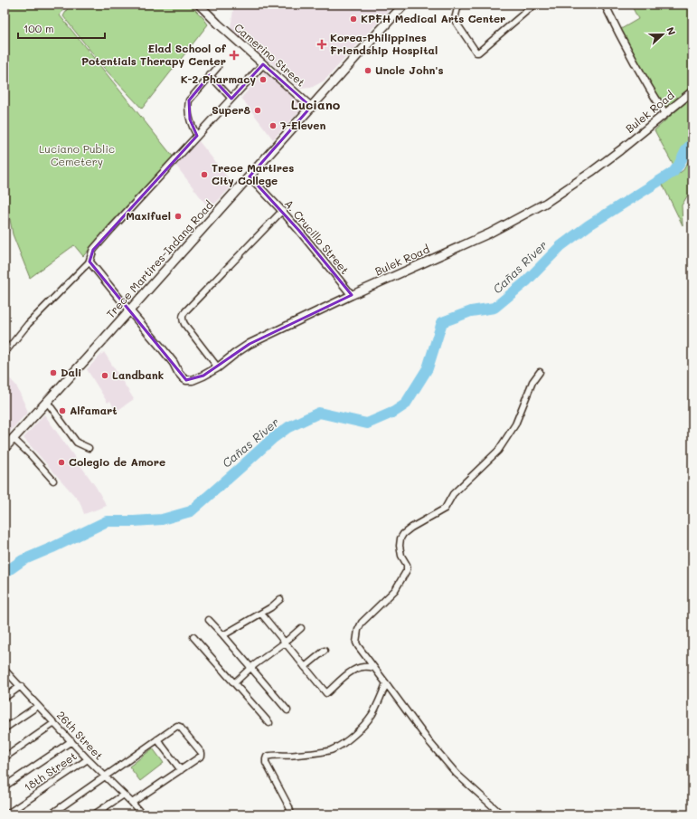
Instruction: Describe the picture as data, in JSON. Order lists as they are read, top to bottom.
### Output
{
  "streets": {
    "main road": ["Camerino Street", "Bulek Road", "Trece Martires-Indang Road"],
    "street": ["A. Crucillo Street", "26th Street", "18th Street"]
  },
  "crossings": [
    ["Camerino Street", "Trece Martires-Indang Road"],
    ["Bulek Road", "A. Crucillo Street"],
    ["Bulek Road", "Trece Martires-Indang Road"],
    ["A. Crucillo Street", "Trece Martires-Indang Road"],
    ["26th Street", "18th Street"]
  ],
  "districts": ["Luciano"],
  "water": ["Cañas River"],
  "parks": ["Luciano Public Cemetery"],
  "places": {
    "other": [
      "KPFH Medical Arts Center",
      "Uncle John's",
      "K-2 Pharmacy",
      "Super8",
      "7-Eleven",
      "Trece Martires City College",
      "Maxifuel",
      "Dali",
      "Landbank",
      "Alfamart",
      "Colegio de Amore"
    ],
    "health": ["Korea-Philippines Friendship Hospital", "Elad School of Potentials Therapy Center"]
  },
  "scale_bar": "100 m",
  "north": "right"
}
